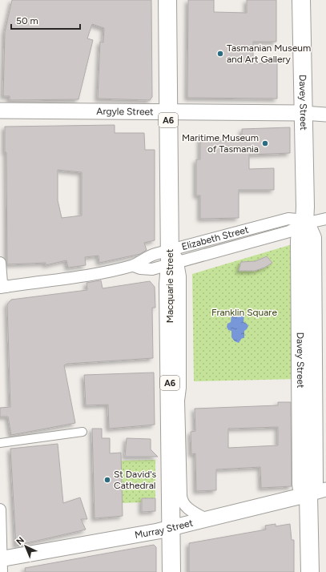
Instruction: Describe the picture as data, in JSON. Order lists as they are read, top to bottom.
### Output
{
  "streets": {
    "highway": ["Davey Street", "A6", "Macquarie Street"],
    "main road": ["Argyle Street", "Murray Street"],
    "street": ["Elizabeth Street"]
  },
  "crossings": [
    ["Davey Street", "Argyle Street"],
    ["Davey Street", "Elizabeth Street"],
    ["Davey Street", "Murray Street"],
    ["Argyle Street", "Macquarie Street"],
    ["Elizabeth Street", "Macquarie Street"],
    ["Macquarie Street", "Murray Street"]
  ],
  "parks": ["Franklin Square"],
  "places": ["Tasmanian Museum and Art Gallery", "Maritime Museum of Tasmania", "St David's Cathedral"],
  "scale_bar": "50 m",
  "north": "top left"
}
